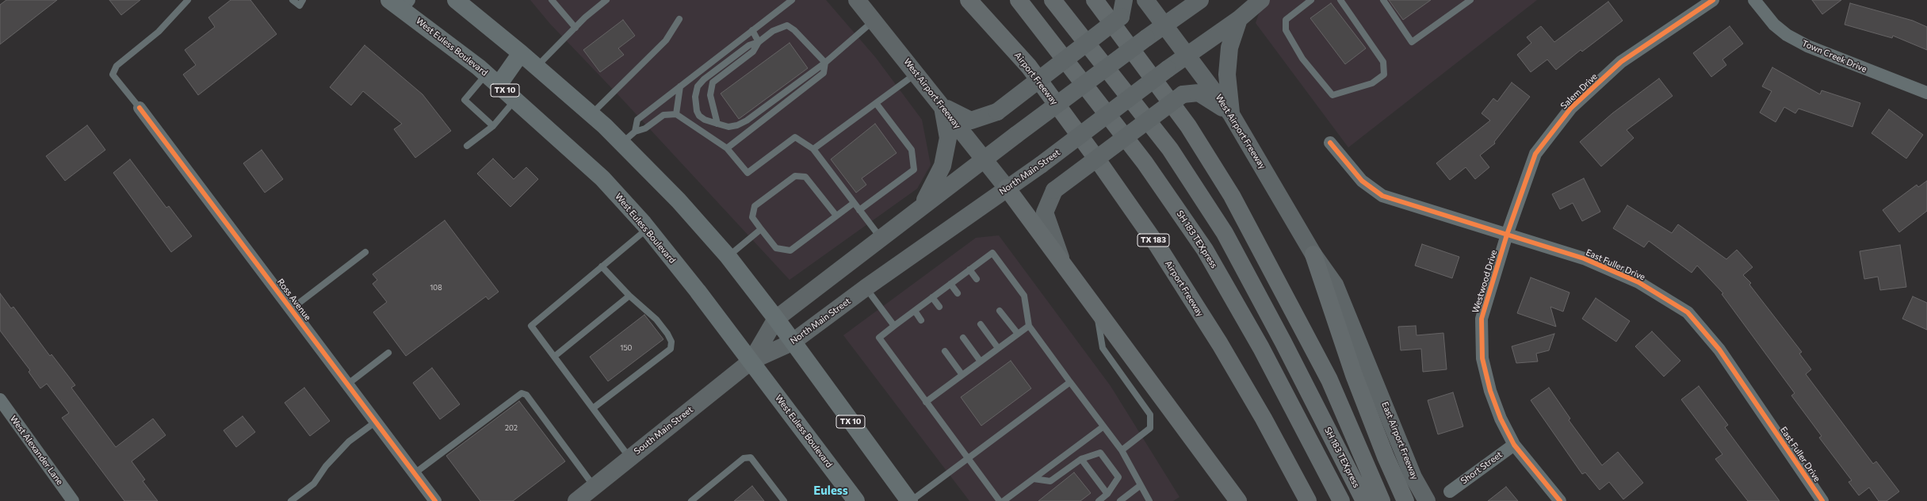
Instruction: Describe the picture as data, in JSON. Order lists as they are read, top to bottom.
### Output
{
  "streets": {
    "highway": ["Airport Freeway", "SH 183 TEXpress", "TX 183"],
    "main road": [
      "West Euless Boulevard",
      "TX 10",
      "West Airport Freeway",
      "North Main Street",
      "South Main Street",
      "East Airport Freeway"
    ],
    "street": [
      "Town Creek Drive",
      "Salem Drive",
      "East Fuller Drive",
      "Westwood Drive",
      "Ross Avenue",
      "West Alexander Lane",
      "Short Street"
    ]
  },
  "crossings": [
    ["West Euless Boulevard", "North Main Street"],
    ["West Euless Boulevard", "South Main Street"],
    ["TX 10", "North Main Street"],
    ["Salem Drive", "East Fuller Drive"],
    ["Salem Drive", "Westwood Drive"],
    ["West Airport Freeway", "North Main Street"],
    ["West Airport Freeway", "East Airport Freeway"],
    ["North Main Street", "South Main Street"],
    ["East Fuller Drive", "Westwood Drive"],
    ["Westwood Drive", "Short Street"]
  ],
  "districts": ["Euless"],
  "house_numbers": ["108", "150", "202"]
}
